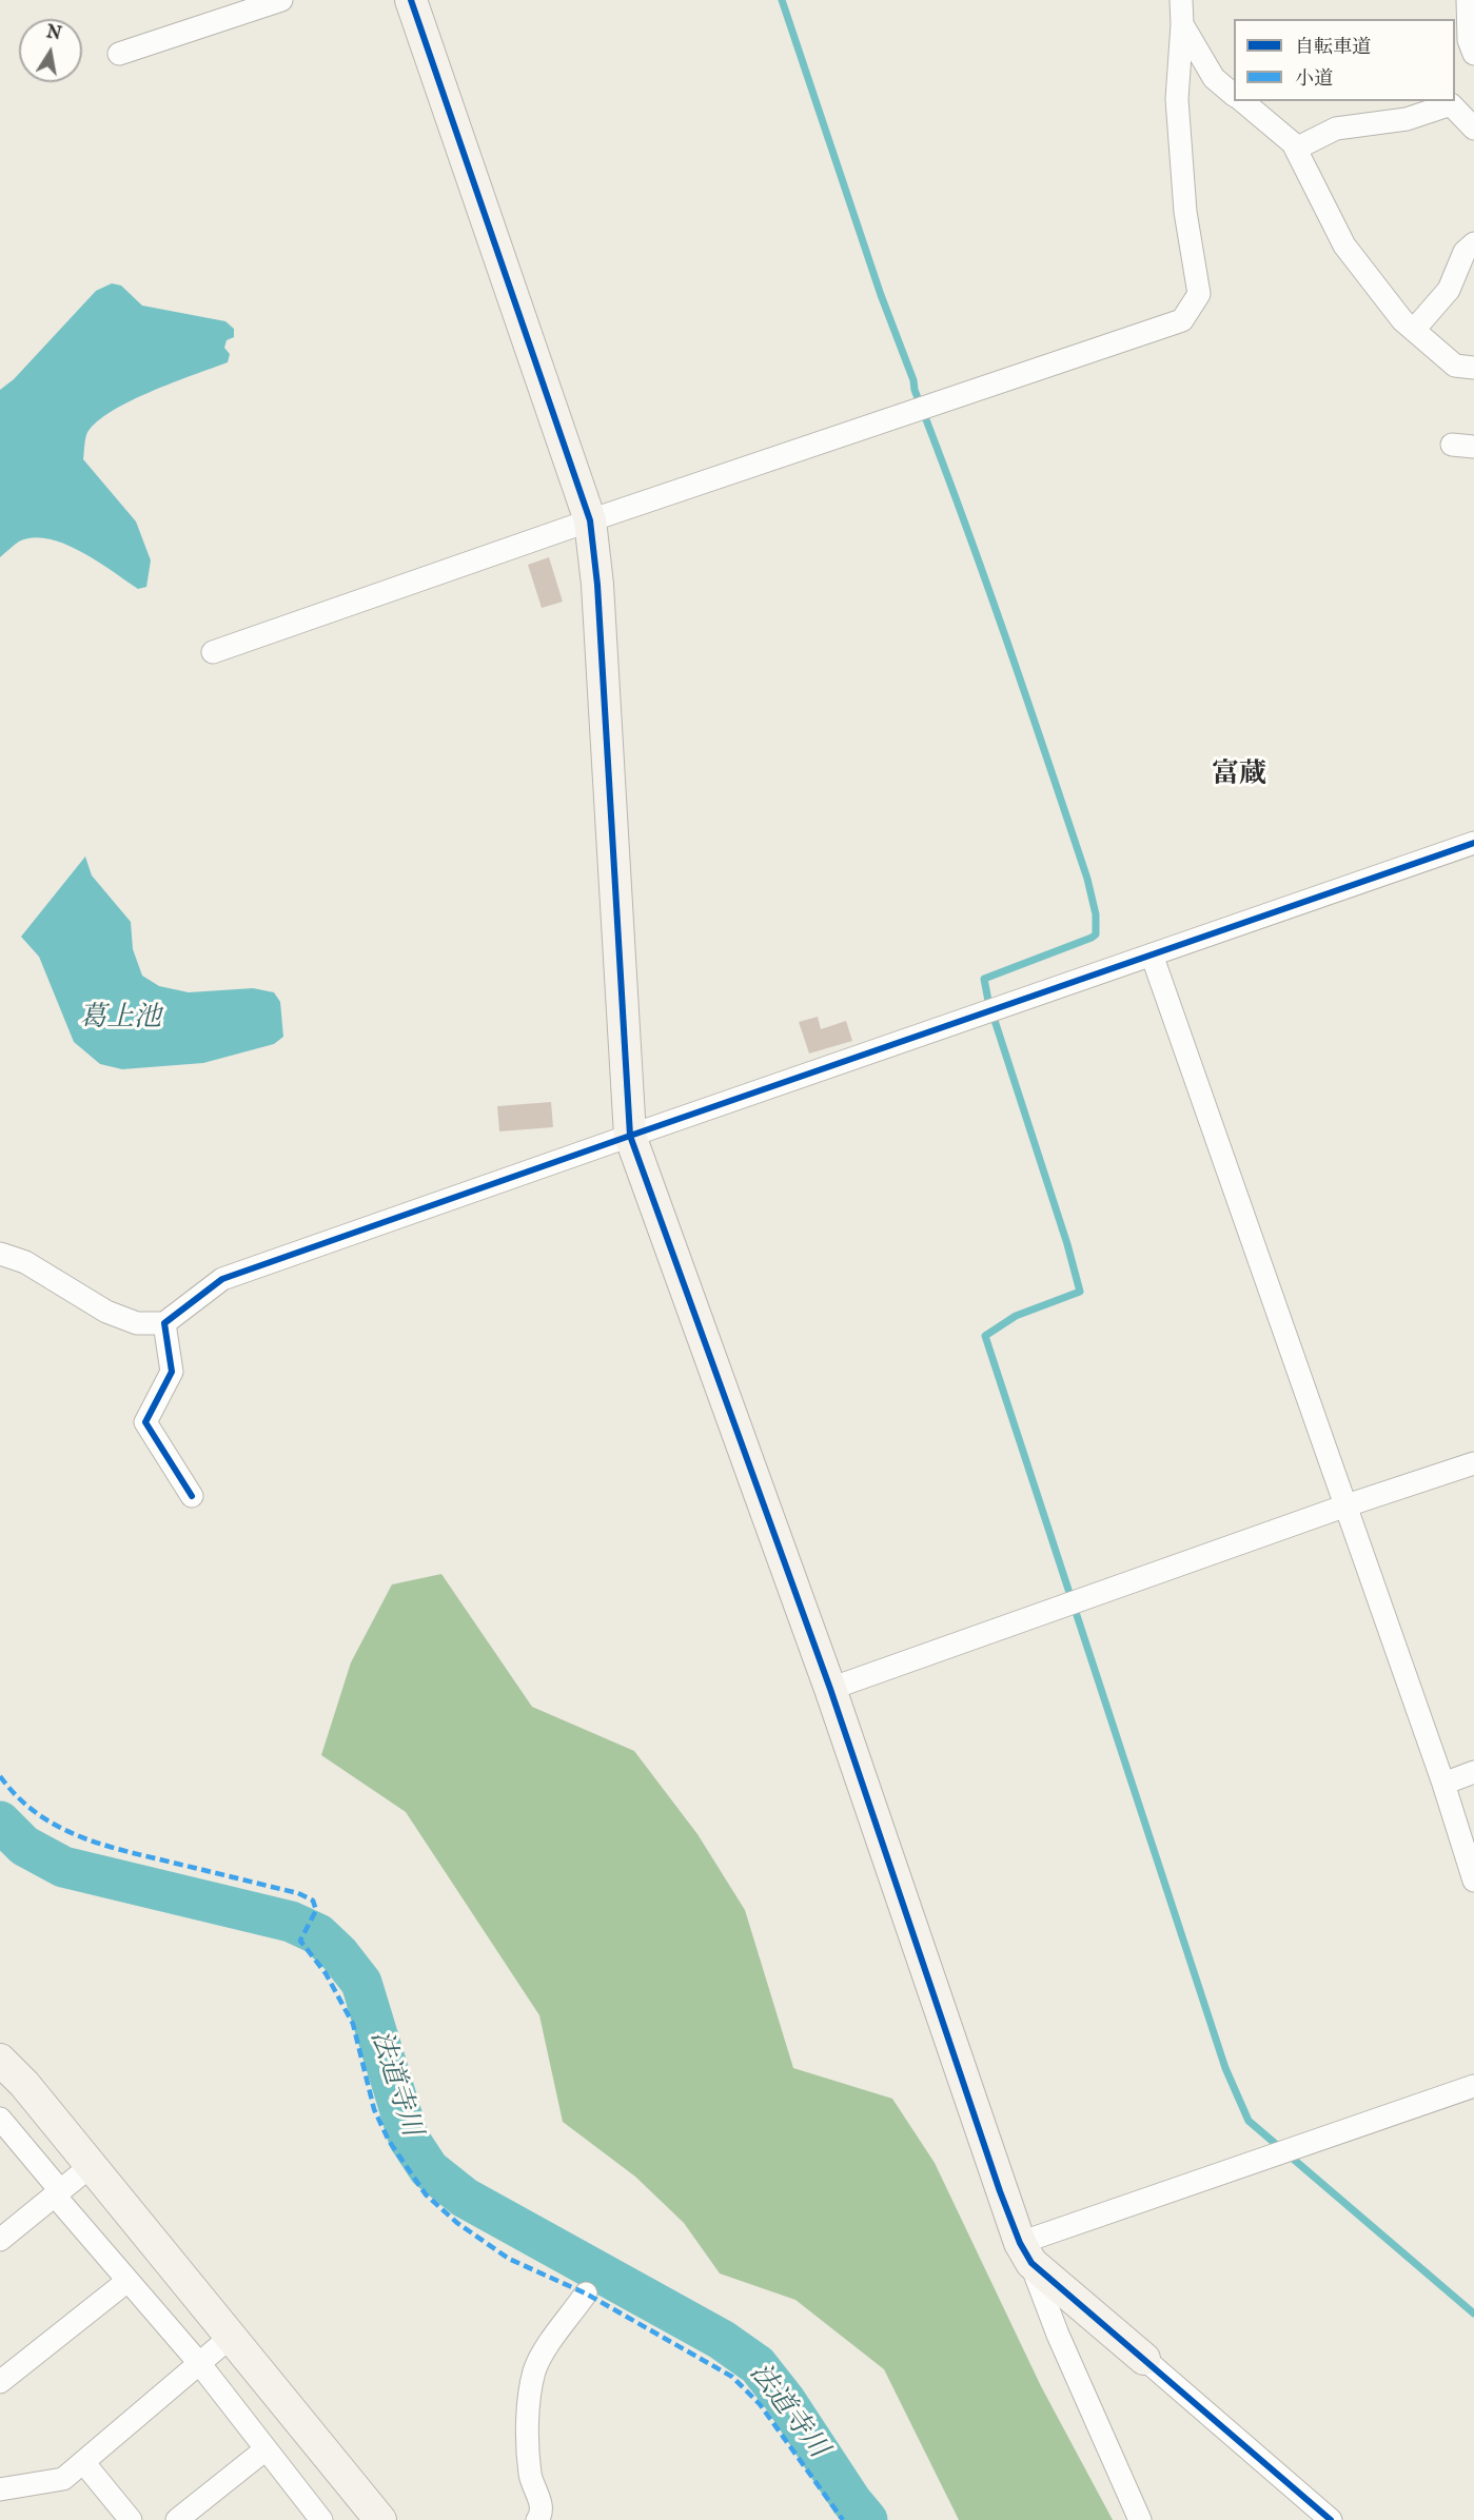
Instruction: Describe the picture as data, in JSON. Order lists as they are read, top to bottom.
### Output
{
  "districts": ["富蔵"],
  "water": ["葛上池", "法道寺川"],
  "legend": ["自転車道", "小道"],
  "north": "top"
}
